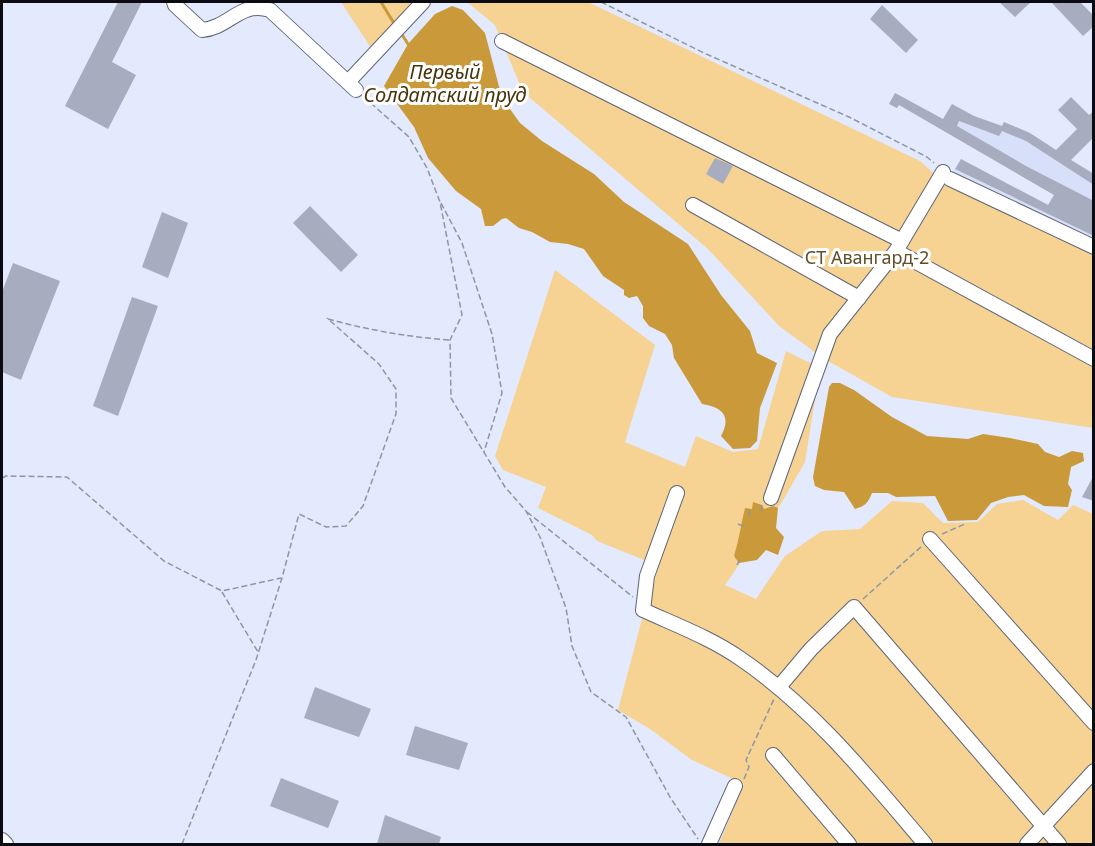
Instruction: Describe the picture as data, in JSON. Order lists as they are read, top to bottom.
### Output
{
  "water": ["Первый Солдатский пруд"],
  "parks": ["СТ Авангард-2"]
}
